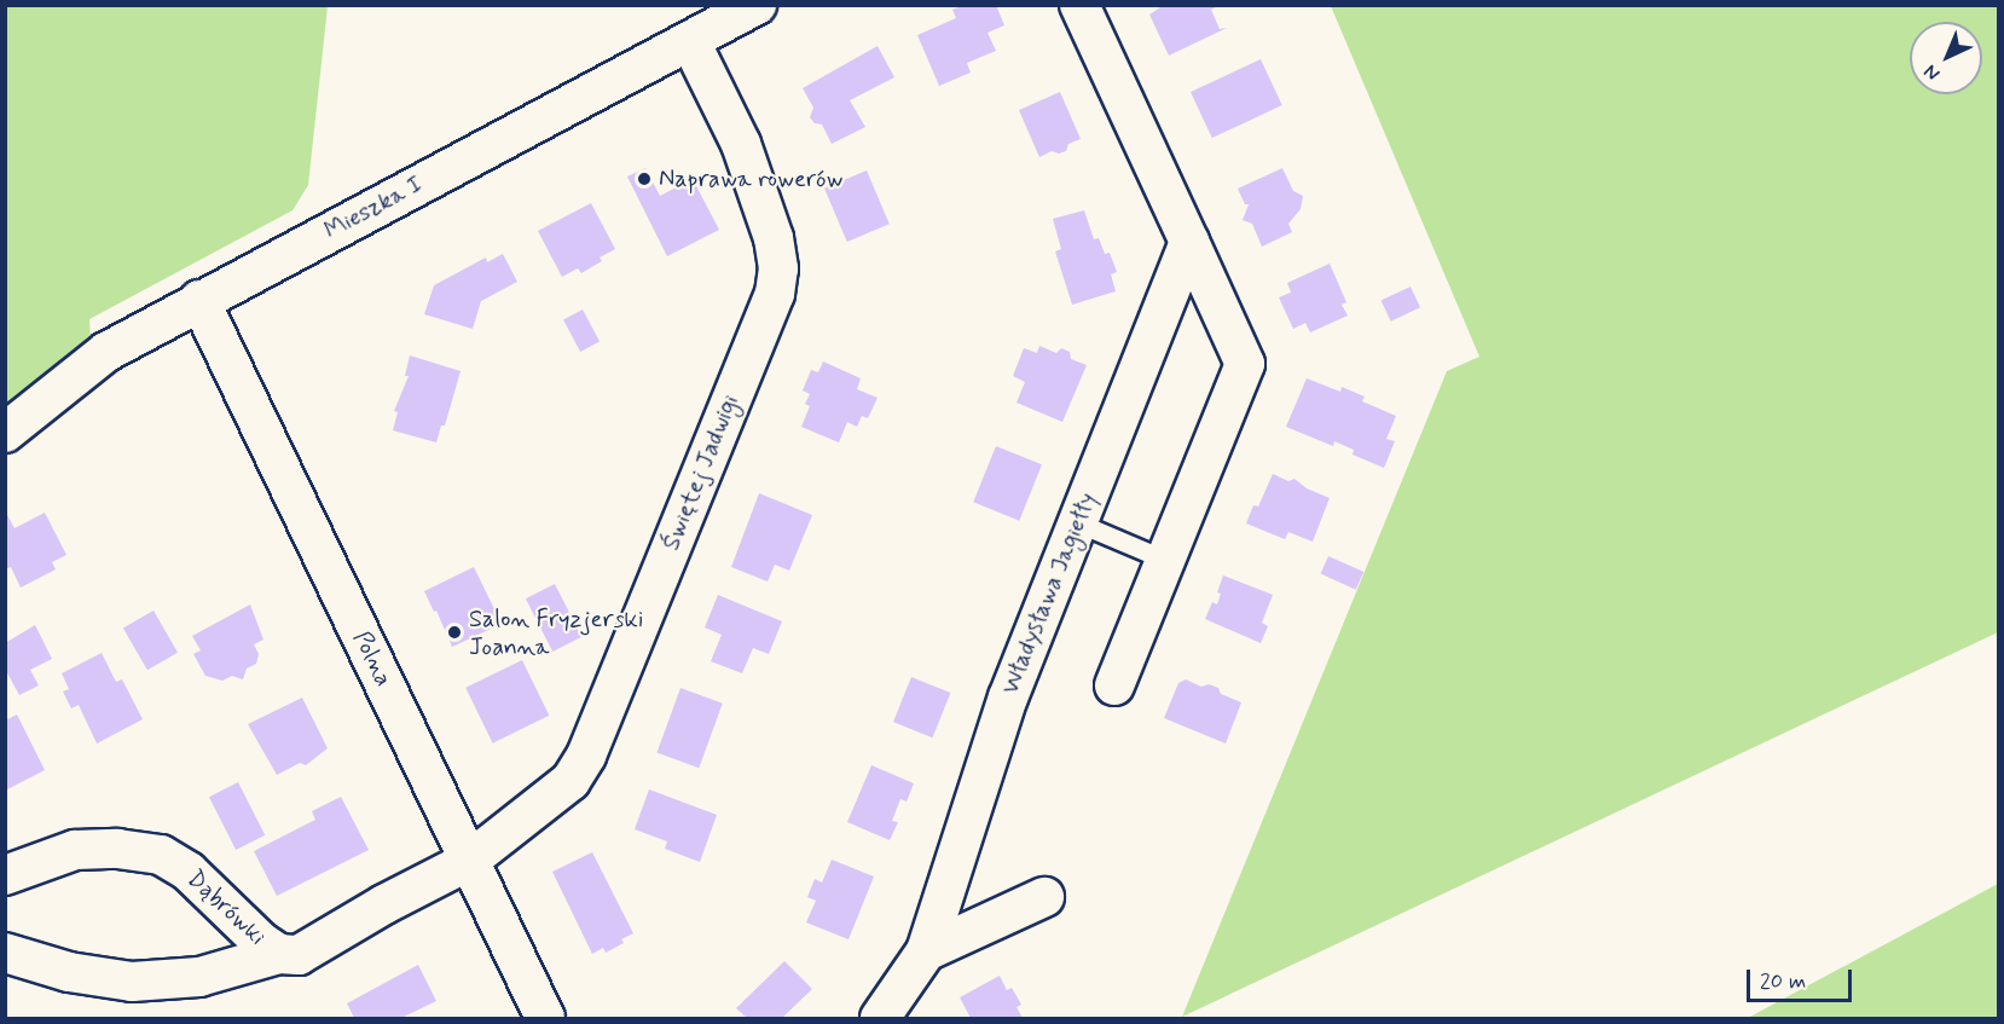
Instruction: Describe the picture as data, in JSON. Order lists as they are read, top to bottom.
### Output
{
  "streets": {
    "street": [
      "Mieszka I",
      "Świętej Jadwigi",
      "Władysława Jagiełły",
      "Polna",
      "Dąbrówki"
    ]
  },
  "crossings": [
    ["Mieszka I", "Świętej Jadwigi"],
    ["Mieszka I", "Polna"],
    ["Świętej Jadwigi", "Polna"],
    ["Świętej Jadwigi", "Dąbrówki"],
    ["Polna", "Dąbrówki"]
  ],
  "places": ["Naprawa rowerów", "Salon Fryzjerski Joanna"],
  "scale_bar": "20 m",
  "north": "bottom left"
}
